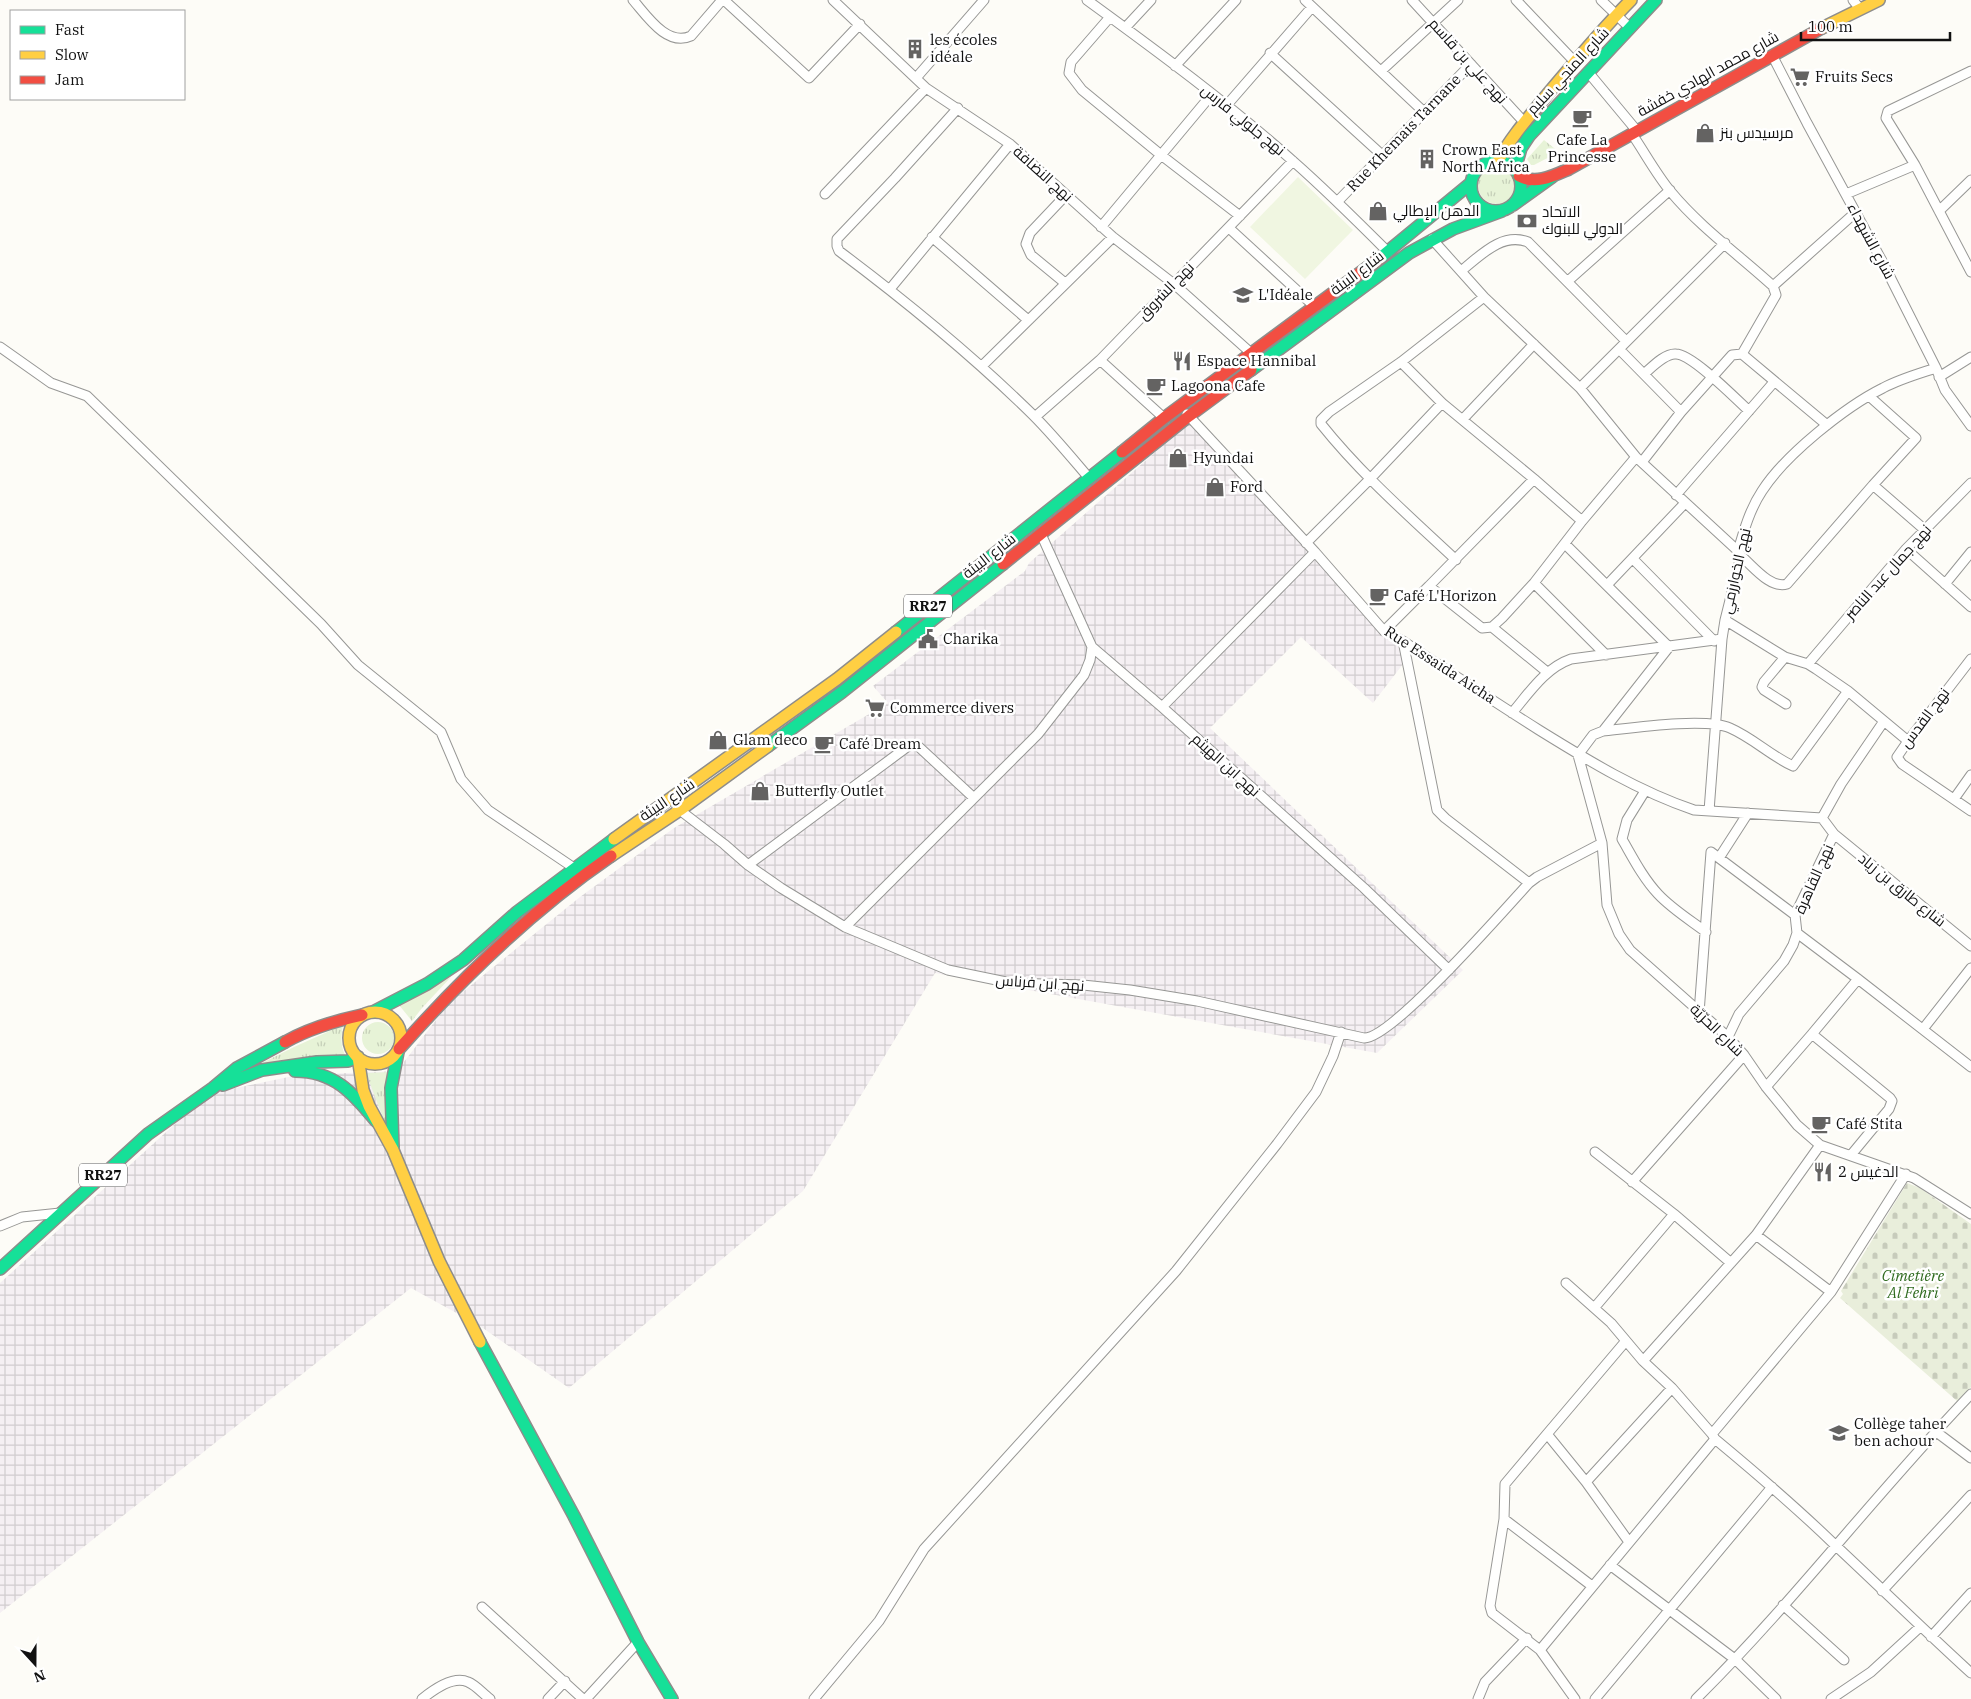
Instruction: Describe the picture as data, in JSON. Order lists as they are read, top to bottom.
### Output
{
  "streets": {
    "main road": [
      "شارع المنجي سليم",
      "شارع محمد الهادي خفشة",
      "شارع البيئة",
      "RR27"
    ],
    "street": [
      "نهج علي بن قاسم",
      "نهج جلولي فارس",
      "Rue Khemais Tarnane",
      "نهج النضافة",
      "شارع الشهداء",
      "نهج الشروق",
      "نهج الخوارزمي",
      "نهج جمال عبد الناصر",
      "Rue Essaida Aicha",
      "نهج القدس",
      "نهج ابن الهيثم",
      "نهج القاهرة",
      "شارع طارق بن زياد",
      "نهج ابن فرناس",
      "شارع الحرّيّة"
    ]
  },
  "crossings": [
    ["نهج علي بن قاسم", "شارع المنجي سليم"],
    ["نهج علي بن قاسم", "Rue Khemais Tarnane"],
    ["شارع المنجي سليم", "شارع البيئة"],
    ["شارع المنجي سليم", "RR27"],
    ["شارع محمد الهادي خفشة", "شارع الشهداء"],
    ["نهج جلولي فارس", "Rue Khemais Tarnane"],
    ["نهج جلولي فارس", "شارع البيئة"],
    ["نهج جلولي فارس", "نهج الشروق"],
    ["نهج النضافة", "شارع البيئة"],
    ["نهج النضافة", "نهج الشروق"],
    ["شارع الشهداء", "نهج الخوارزمي"],
    ["شارع البيئة", "RR27"],
    ["شارع البيئة", "Rue Essaida Aicha"],
    ["شارع البيئة", "نهج ابن الهيثم"],
    ["شارع البيئة", "نهج ابن فرناس"],
    ["نهج الخوارزمي", "Rue Essaida Aicha"],
    ["Rue Essaida Aicha", "نهج القاهرة"],
    ["Rue Essaida Aicha", "شارع الحرّيّة"],
    ["نهج ابن الهيثم", "نهج ابن فرناس"],
    ["نهج القاهرة", "شارع طارق بن زياد"],
    ["نهج القاهرة", "شارع الحرّيّة"]
  ],
  "parks": ["Cimetière Al Fehri"],
  "places": {
    "building": ["les écoles idéale", "Crown East North Africa"],
    "supermarket": ["Fruits Secs", "Commerce divers"],
    "cafe": [
      "Cafe La Princesse",
      "Lagoona Cafe",
      "Café L'Horizon",
      "Café Dream",
      "Café Stita"
    ],
    "shop": [
      "مرسيدس بنز",
      "الدهن الإطالي",
      "Hyundai",
      "Ford",
      "Glam deco",
      "Butterfly Outlet"
    ],
    "bank": ["الاتحاد الدولي للبنوك"],
    "school or university": ["L'Idéale", "Collège taher ben achour"],
    "restaurant": ["Espace Hannibal", "الدغيس 2"],
    "public building": ["Charika"]
  },
  "legend": ["Fast", "Slow", "Jam"],
  "scale_bar": "100 m",
  "north": "bottom"
}
